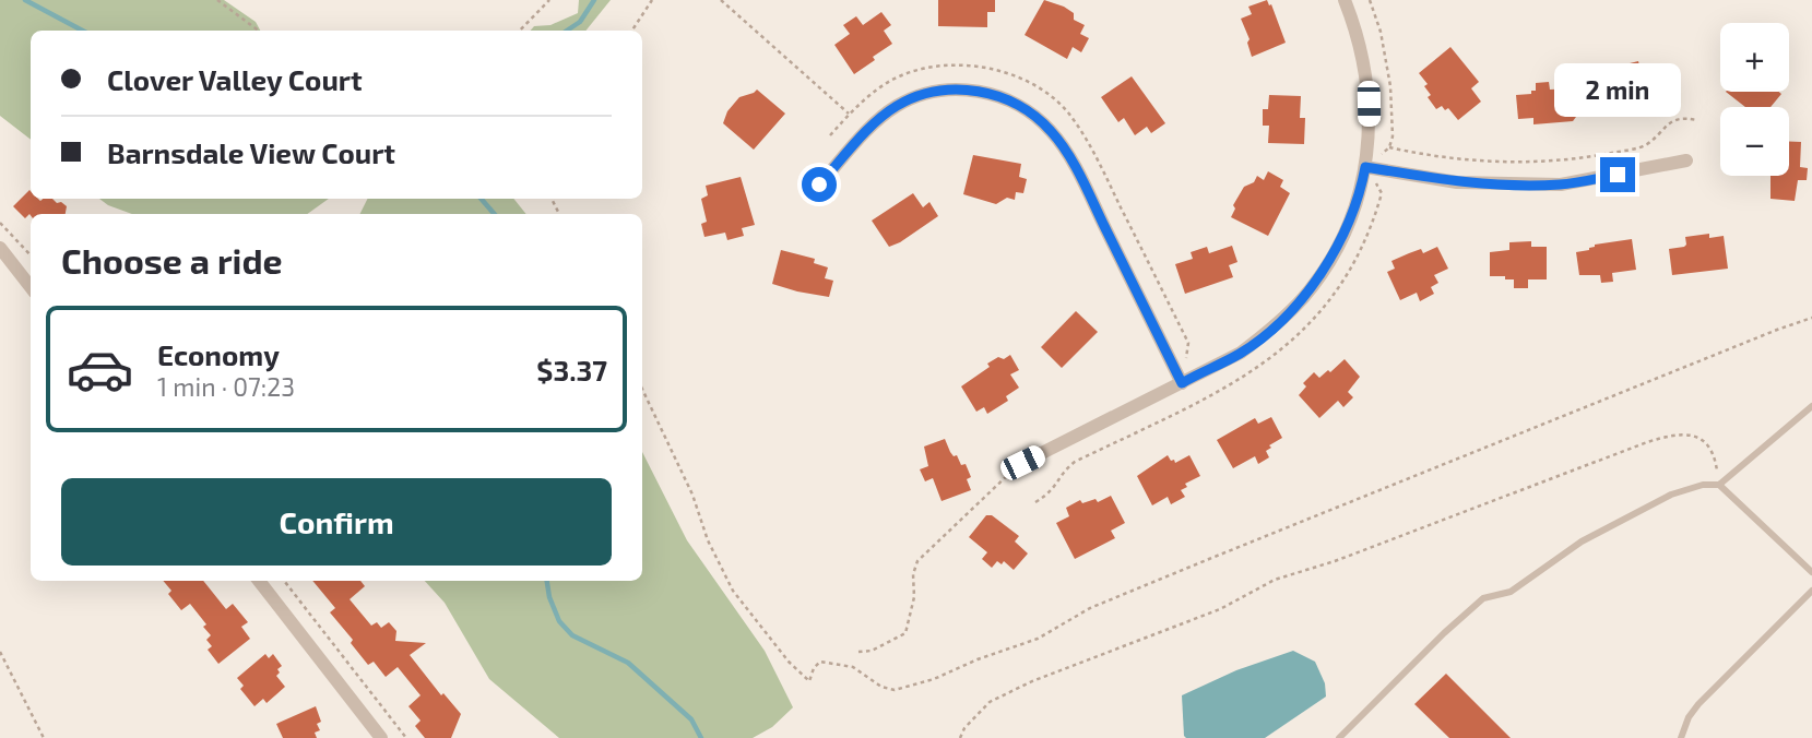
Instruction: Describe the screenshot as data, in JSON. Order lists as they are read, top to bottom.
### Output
{
  "page": {
    "map_buttons": ["+", "−"],
    "banner": ["Clover Valley Court", "Barnsdale View Court"],
    "bubble": "2 min",
    "heading": "Choose a ride",
    "list": [
      {
        "name": "Economy",
        "note": "1 min · 07:23",
        "value": "$3.37"
      }
    ],
    "buttons": "Confirm"
  }
}
